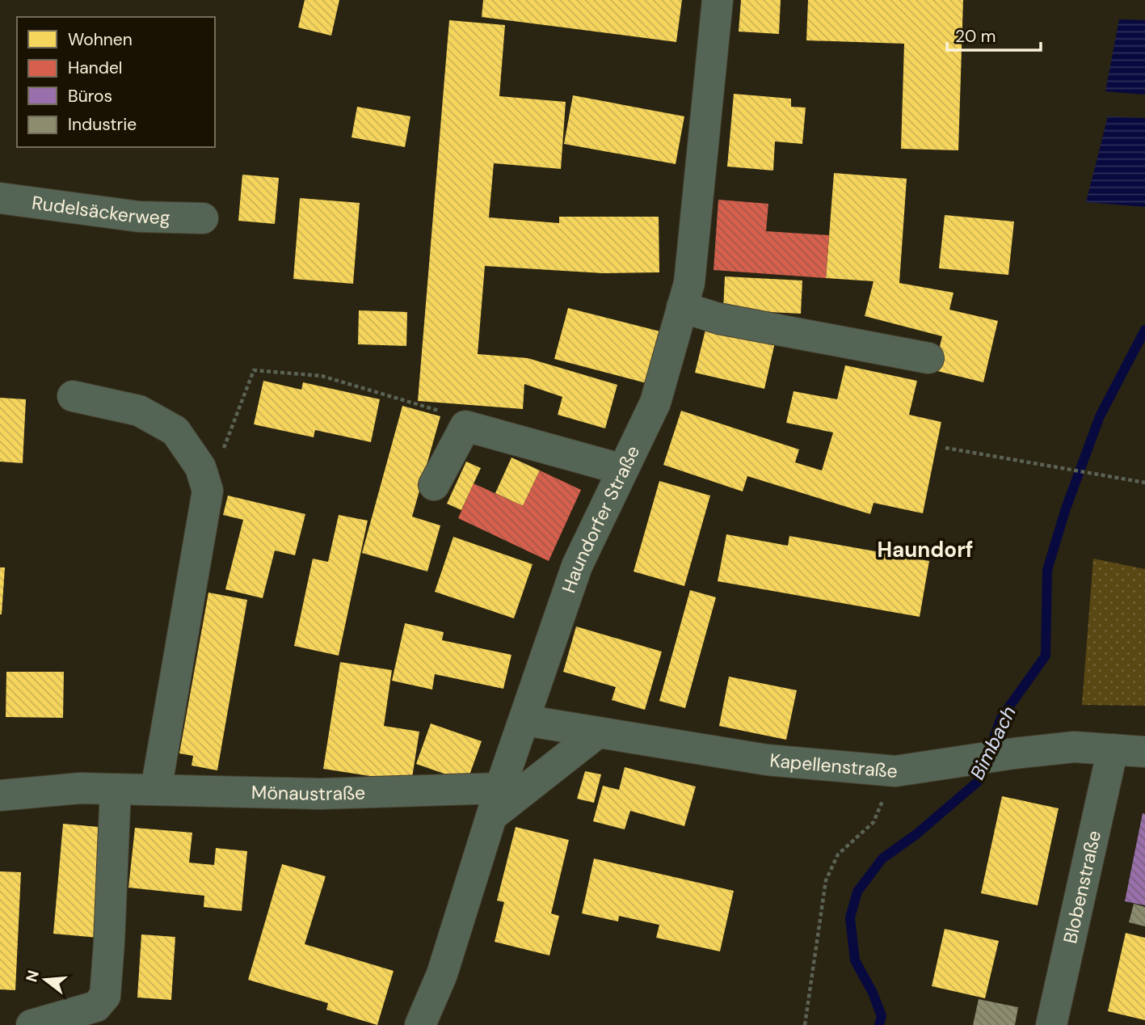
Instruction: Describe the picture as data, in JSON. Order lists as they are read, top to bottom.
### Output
{
  "streets": {
    "street": [
      "Rudelsäckerweg",
      "Haundorfer Straße",
      "Kapellenstraße",
      "Mönaustraße",
      "Blobenstraße"
    ]
  },
  "crossings": [
    ["Haundorfer Straße", "Kapellenstraße"],
    ["Haundorfer Straße", "Mönaustraße"],
    ["Kapellenstraße", "Blobenstraße"]
  ],
  "districts": ["Haundorf"],
  "water": ["Bimbach"],
  "legend": [
    "Wohnen",
    "Handel",
    "Büros",
    "Industrie"
  ],
  "scale_bar": "20 m",
  "north": "left"
}
